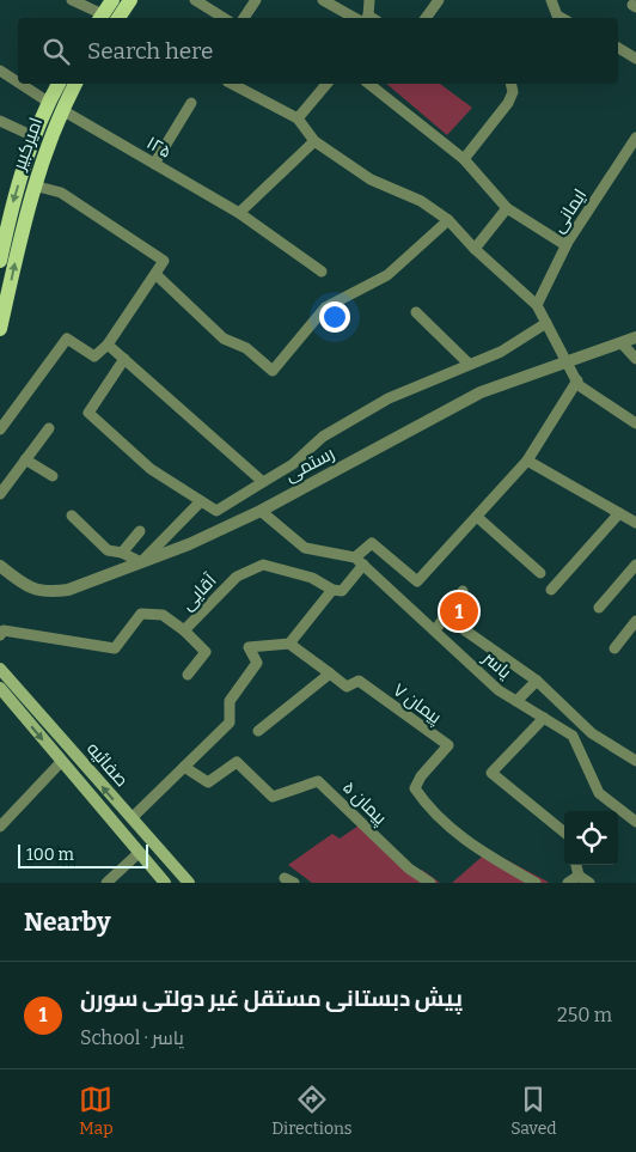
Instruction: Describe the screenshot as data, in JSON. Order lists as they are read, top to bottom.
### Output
{
  "streets": {
    "main road": ["امیرکبیر", "صفائیه"],
    "street": [
      "۱۲۵",
      "ایمانی",
      "رستمی",
      "آقایی",
      "یاسر",
      "پیمان ۷",
      "پیمان ۵"
    ]
  },
  "crossings": [
    ["امیرکبیر", "۱۲۵"]
  ],
  "scale_bar": "100 m",
  "page": {
    "search": "Search here",
    "pins": "1",
    "scale": "100 m",
    "heading": "Nearby",
    "list": [
      {
        "mark": "1",
        "name": "پیش دبستانی مستقل غیر دولتی سورن",
        "note": "School · یاسر",
        "value": "250 m"
      }
    ],
    "nav": ["Map", "Directions", "Saved"]
  }
}
